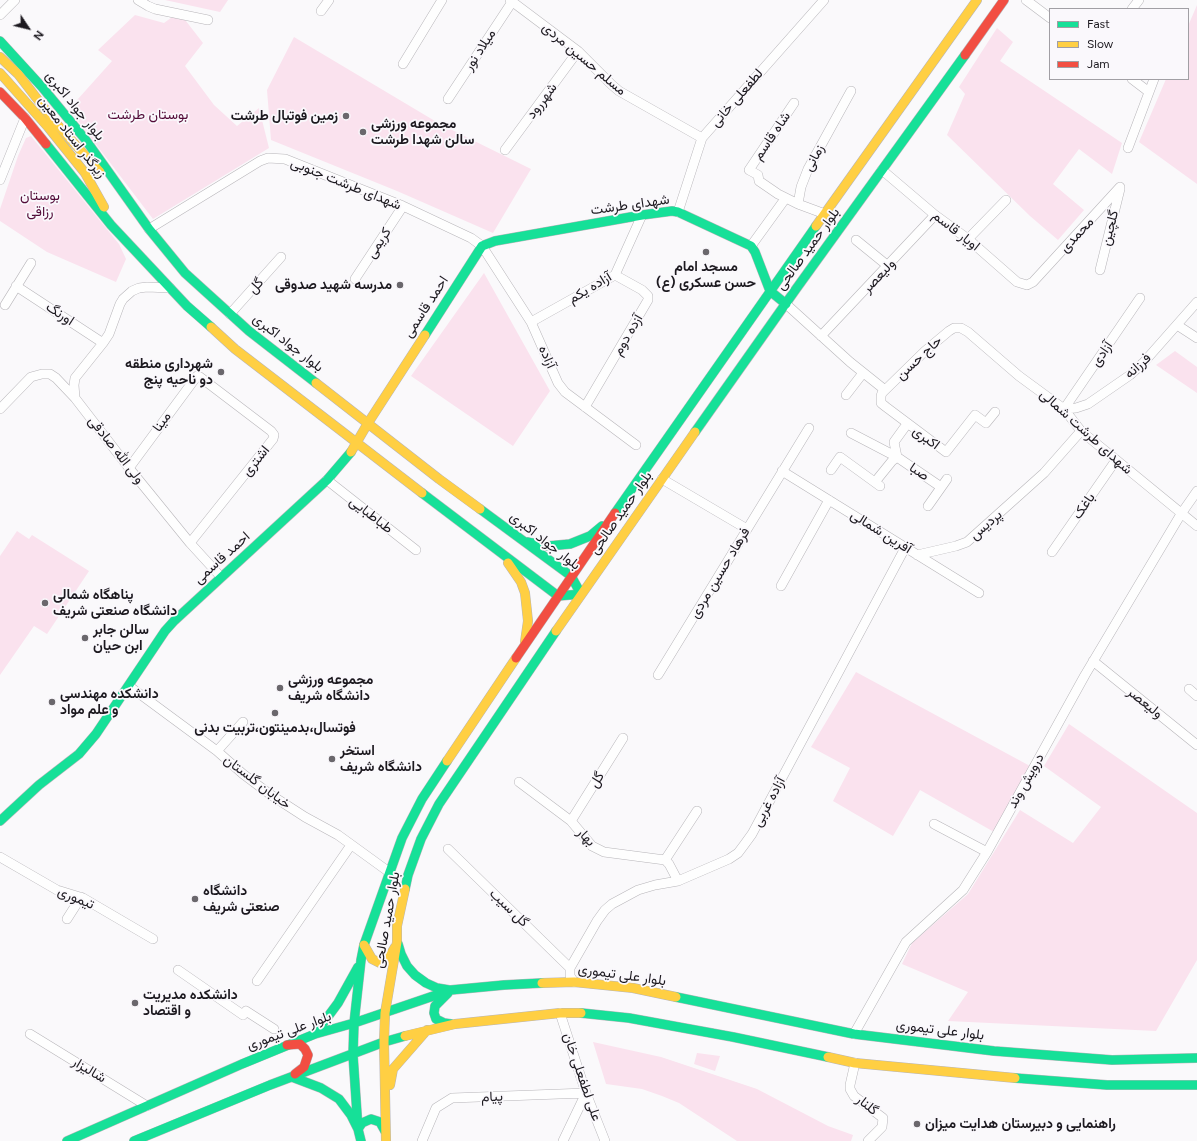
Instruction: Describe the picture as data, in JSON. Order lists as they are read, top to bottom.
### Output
{
  "streets": {
    "main road": [
      "بلوار جواد اکبری",
      "زیرگذر استاد معین",
      "شهدای طرشت",
      "بلوار حمید صالحی",
      "احمد قاسمی",
      "بلوار علی تیموری"
    ],
    "street": [
      "میلاد نور",
      "مسلم حسین مردی",
      "لطفعلی خانی",
      "شهررود",
      "شاه قاسم",
      "زمانی",
      "شهدای طرشت جنوبی",
      "گلچین",
      "اویار قاسم",
      "محمدی",
      "کریمی",
      "ولیعصر",
      "گل",
      "آزاده یکم",
      "اورنگ",
      "آزده دوم",
      "آزادی",
      "آزاده",
      "حاج حسن",
      "فرزانه",
      "مینا",
      "شهدای طرشت شمالی",
      "اکبری",
      "ولی الله صادقی",
      "اشتری",
      "صبا",
      "باغک",
      "طباطبایی",
      "پردیس",
      "آفرین شمالی",
      "فرهاد حسین مردی",
      "درویش‌ وند",
      "خیابان گلستان",
      "آزاده غربی",
      "بهار",
      "تیموری",
      "گل سیب",
      "شالیزار",
      "علی لطفعلی خان",
      "پیام",
      "گلنار"
    ]
  },
  "crossings": [
    ["میلاد نور", "مسلم حسین مردی"],
    ["مسلم حسین مردی", "لطفعلی خانی"],
    ["مسلم حسین مردی", "شهررود"],
    ["لطفعلی خانی", "شهدای طرشت"],
    ["بلوار جواد اکبری", "زیرگذر استاد معین"],
    ["بلوار جواد اکبری", "شهدای طرشت جنوبی"],
    ["بلوار جواد اکبری", "بلوار حمید صالحی"],
    ["بلوار جواد اکبری", "گل"],
    ["بلوار جواد اکبری", "احمد قاسمی"],
    ["شاه قاسم", "زمانی"],
    ["شهدای طرشت جنوبی", "شهدای طرشت"],
    ["شهدای طرشت جنوبی", "کریمی"],
    ["شهدای طرشت جنوبی", "احمد قاسمی"],
    ["شهدای طرشت جنوبی", "آزاده"],
    ["شهدای طرشت", "آزاده یکم"],
    ["شهدای طرشت", "احمد قاسمی"],
    ["شهدای طرشت", "آزاده"],
    ["گلچین", "محمدی"],
    ["اویار قاسم", "محمدی"],
    ["اویار قاسم", "بلوار حمید صالحی"],
    ["اویار قاسم", "ولیعصر"],
    ["بلوار حمید صالحی", "خیابان گلستان"],
    ["بلوار حمید صالحی", "بلوار علی تیموری"],
    ["ولیعصر", "درویش‌ وند"],
    ["گل", "بهار"],
    ["آزاده یکم", "آزده دوم"],
    ["آزاده یکم", "آزاده"],
    ["احمد قاسمی", "آزاده"],
    ["احمد قاسمی", "ولی الله صادقی"],
    ["احمد قاسمی", "طباطبایی"],
    ["احمد قاسمی", "خیابان گلستان"],
    ["آزده دوم", "آزاده"],
    ["آزادی", "فرزانه"],
    ["آزادی", "شهدای طرشت شمالی"],
    ["حاج حسن", "شهدای طرشت شمالی"],
    ["حاج حسن", "اکبری"],
    ["فرزانه", "شهدای طرشت شمالی"],
    ["مینا", "ولی الله صادقی"],
    ["مینا", "اشتری"],
    ["شهدای طرشت شمالی", "باغک"],
    ["شهدای طرشت شمالی", "پردیس"],
    ["شهدای طرشت شمالی", "درویش‌ وند"],
    ["اکبری", "صبا"],
    ["ولی الله صادقی", "اشتری"],
    ["پردیس", "آفرین شمالی"],
    ["آفرین شمالی", "فرهاد حسین مردی"],
    ["آفرین شمالی", "آزاده غربی"],
    ["درویش‌ وند", "بلوار علی تیموری"],
    ["آزاده غربی", "گل سیب"],
    ["بلوار علی تیموری", "شالیزار"],
    ["علی لطفعلی خان", "پیام"]
  ],
  "parks": ["بوستان طرشت", "بوستان رزاقی"],
  "places": [
    "زمین فوتبال طرشت",
    "مجموعه ورزشی سالن شهدا طرشت",
    "مسجد امام حسن عسکری (ع)",
    "مدرسه شهید صدوقی",
    "شهرداری منطقه دو ناحیه پنج",
    "پناهگاه شمالی دانشگاه صنعتی شریف",
    "سالن جابر ابن حیان",
    "مجموعه ورزشی دانشگاه شریف",
    "دانشکده مهندسی و علم مواد",
    "فوتسال،بدمینتون،تربیت بدنی",
    "استخر دانشگاه شریف",
    "دانشگاه صنعتی شریف",
    "دانشکده مدیریت و اقتصاد",
    "راهنمایی و دبیرستان هدایت میزان"
  ],
  "legend": ["Fast", "Slow", "Jam"],
  "north": "bottom right"
}
